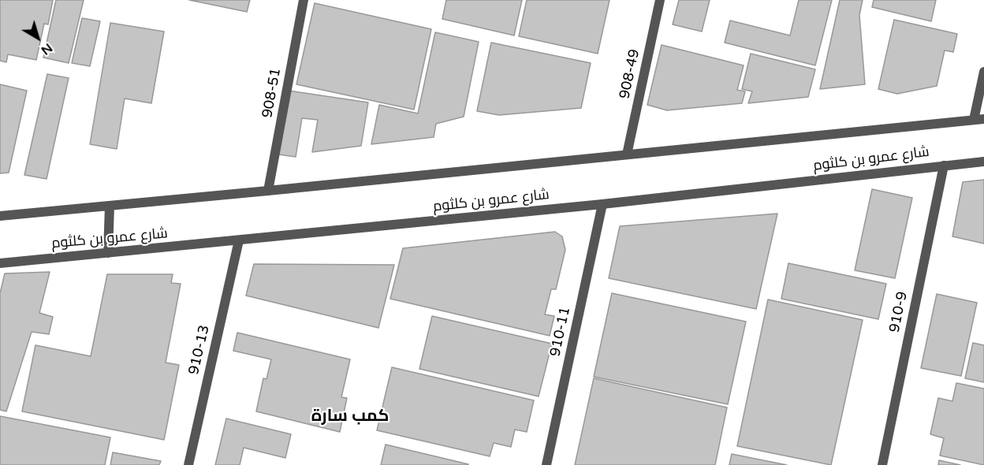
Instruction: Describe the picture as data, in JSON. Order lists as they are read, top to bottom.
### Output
{
  "streets": {
    "street": [
      "908-49",
      "908-51",
      "شارع عمرو بن كلثوم",
      "910-9",
      "910-11",
      "910-13"
    ]
  },
  "crossings": [
    ["908-49", "شارع عمرو بن كلثوم"],
    ["908-51", "شارع عمرو بن كلثوم"],
    ["شارع عمرو بن كلثوم", "910-9"],
    ["شارع عمرو بن كلثوم", "910-11"],
    ["شارع عمرو بن كلثوم", "910-13"]
  ],
  "districts": ["كمب سارة"],
  "north": "bottom right"
}
